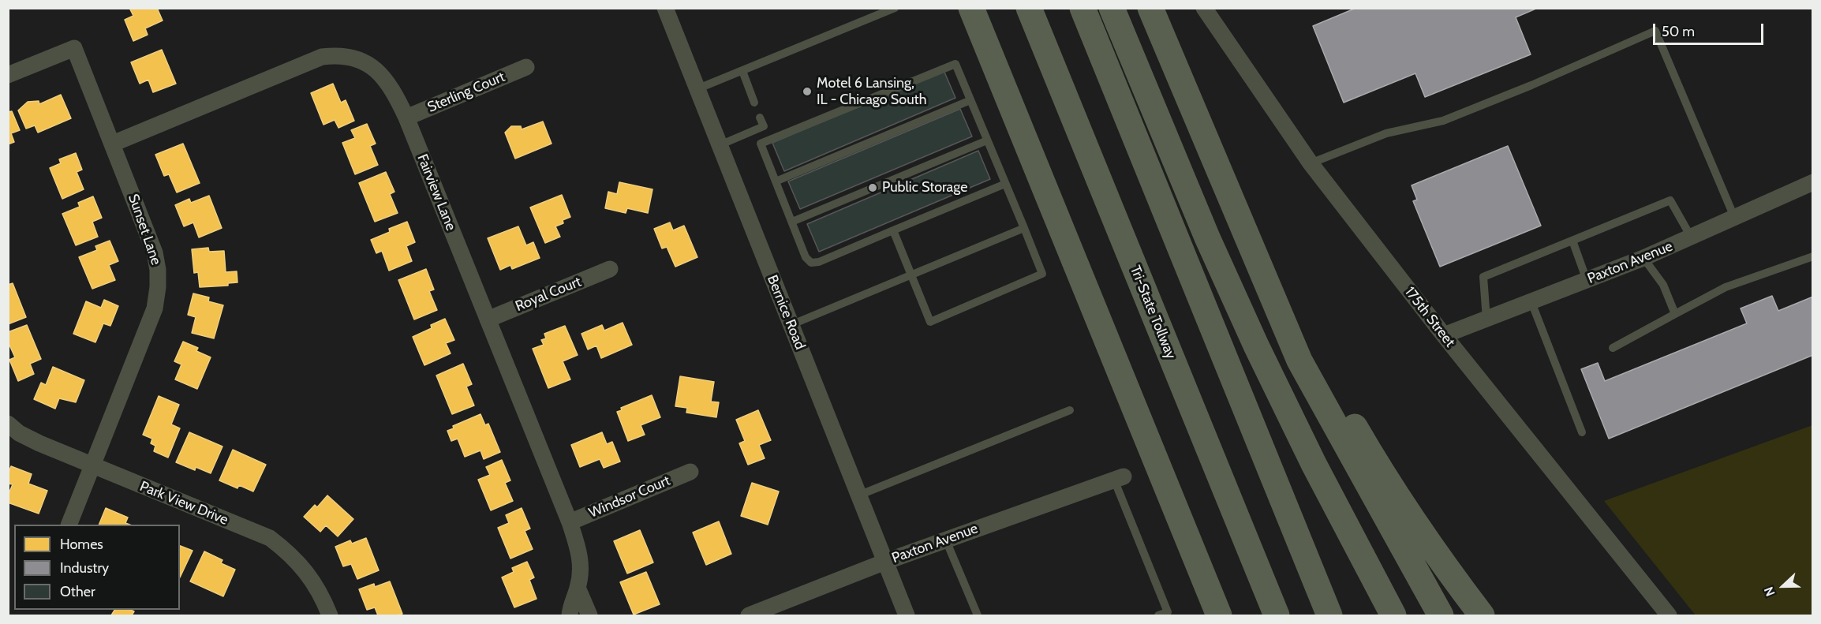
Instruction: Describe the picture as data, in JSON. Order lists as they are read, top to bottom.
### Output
{
  "streets": {
    "highway": ["Tri-State Tollway"],
    "street": [
      "Sterling Court",
      "Fairview Lane",
      "Sunset Lane",
      "Paxton Avenue",
      "Royal Court",
      "Bernice Road",
      "175th Street",
      "Windsor Court",
      "Park View Drive"
    ]
  },
  "crossings": [
    ["Sterling Court", "Fairview Lane"],
    ["Fairview Lane", "Sunset Lane"],
    ["Fairview Lane", "Royal Court"],
    ["Fairview Lane", "Windsor Court"],
    ["Sunset Lane", "Park View Drive"],
    ["Paxton Avenue", "Bernice Road"],
    ["Paxton Avenue", "175th Street"]
  ],
  "places": ["Motel 6 Lansing, IL - Chicago South", "Public Storage"],
  "legend": ["Homes", "Industry", "Other"],
  "scale_bar": "50 m",
  "north": "left"
}
